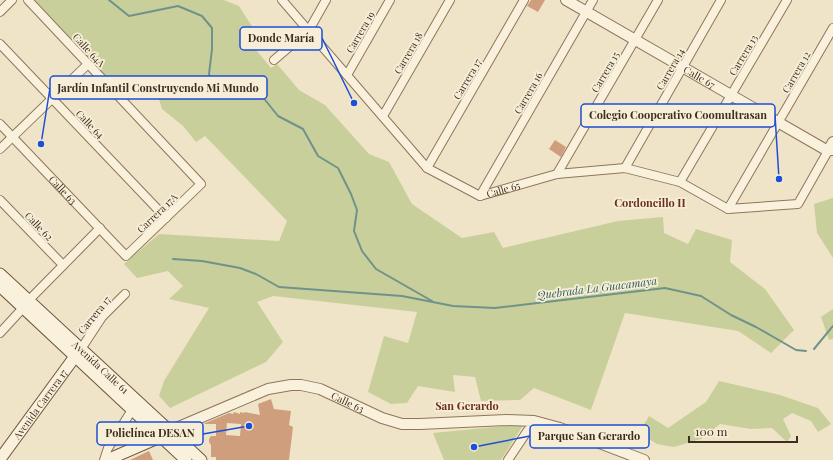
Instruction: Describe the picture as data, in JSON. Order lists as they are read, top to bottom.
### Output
{
  "streets": {
    "main road": ["Avenida Calle 61", "Avenida Carrera 17"],
    "street": [
      "Carrera 19",
      "Calle 64A",
      "Carrera 18",
      "Carrera 13",
      "Carrera 14",
      "Carrera 15",
      "Carrera 12",
      "Calle 67",
      "Carrera 17",
      "Carrera 16",
      "Calle 64",
      "Calle 65",
      "Calle 63",
      "Carrera 17A",
      "Calle 62"
    ]
  },
  "crossings": [
    ["Carrera 19", "Calle 65"],
    ["Calle 64A", "Carrera 17A"],
    ["Carrera 18", "Calle 65"],
    ["Carrera 13", "Calle 67"],
    ["Carrera 13", "Calle 65"],
    ["Carrera 14", "Calle 67"],
    ["Carrera 14", "Calle 65"],
    ["Carrera 15", "Calle 67"],
    ["Carrera 15", "Calle 65"],
    ["Carrera 12", "Calle 67"],
    ["Carrera 12", "Calle 65"],
    ["Calle 67", "Carrera 16"],
    ["Carrera 17", "Calle 65"],
    ["Carrera 17", "Avenida Calle 61"],
    ["Carrera 17", "Avenida Carrera 17"],
    ["Carrera 16", "Calle 65"],
    ["Calle 64", "Carrera 17A"],
    ["Calle 63", "Carrera 17A"],
    ["Calle 63", "Avenida Calle 61"],
    ["Avenida Calle 61", "Avenida Carrera 17"]
  ],
  "districts": ["Cordoncillo II", "San Gerardo"],
  "water": ["Quebrada La Guacamaya"],
  "places": [
    "Donde María",
    "Jardín Infantil Construyendo Mi Mundo",
    "Colegio Cooperativo Coomultrasan",
    "Policlínca DESAN",
    "Parque San Gerardo"
  ],
  "scale_bar": "100 m"
}
